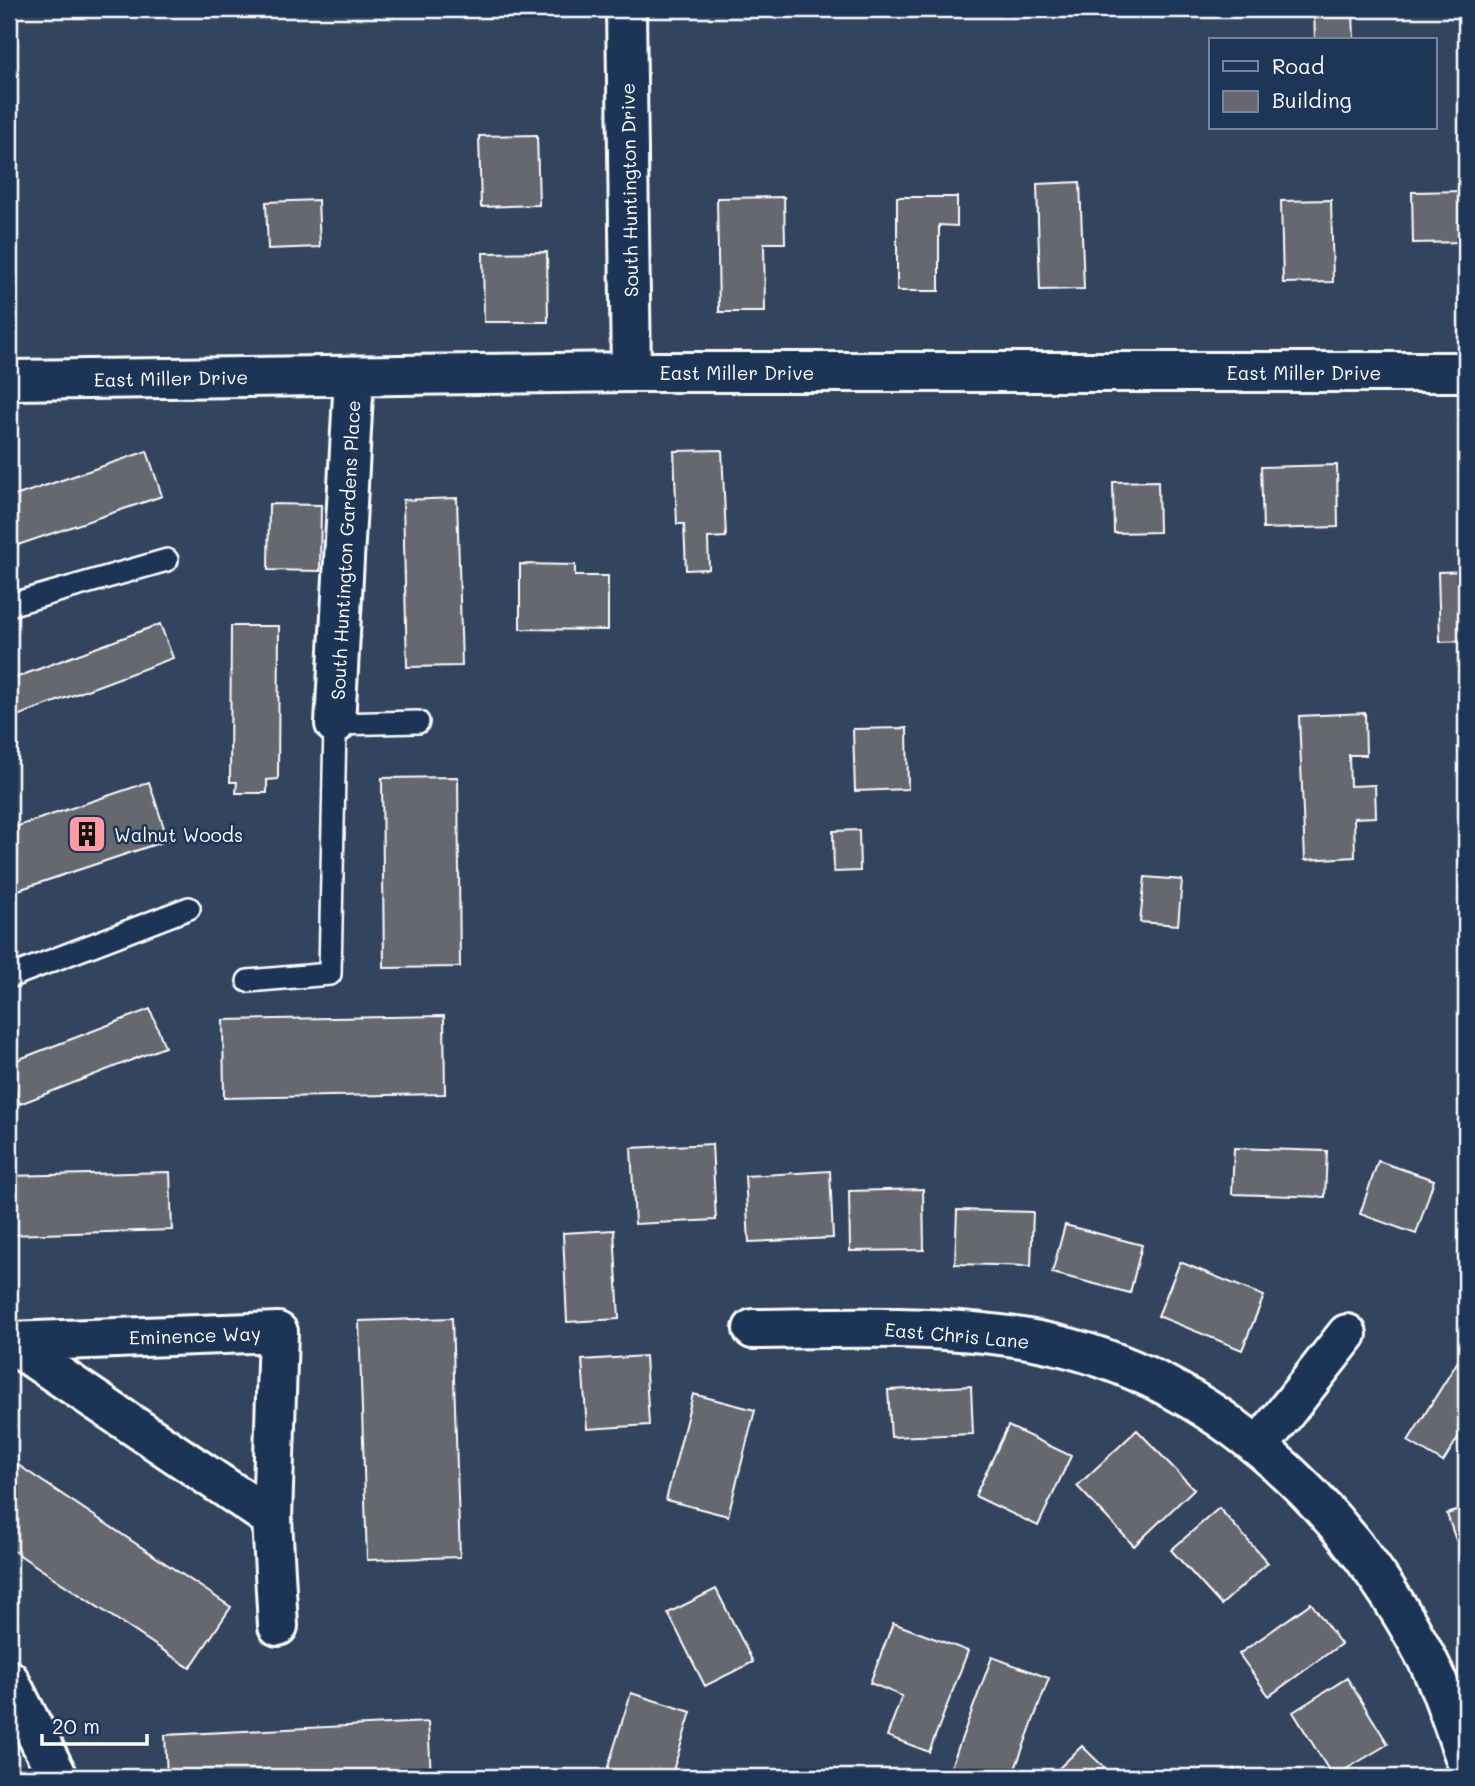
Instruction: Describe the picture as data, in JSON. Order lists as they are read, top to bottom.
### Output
{
  "streets": {
    "street": [
      "South Huntington Drive",
      "East Miller Drive",
      "South Huntington Gardens Place",
      "Eminence Way",
      "East Chris Lane"
    ]
  },
  "crossings": [
    ["South Huntington Drive", "East Miller Drive"],
    ["East Miller Drive", "South Huntington Gardens Place"]
  ],
  "places": {
    "building": ["Walnut Woods"]
  },
  "legend": ["Road", "Building"],
  "scale_bar": "20 m"
}
